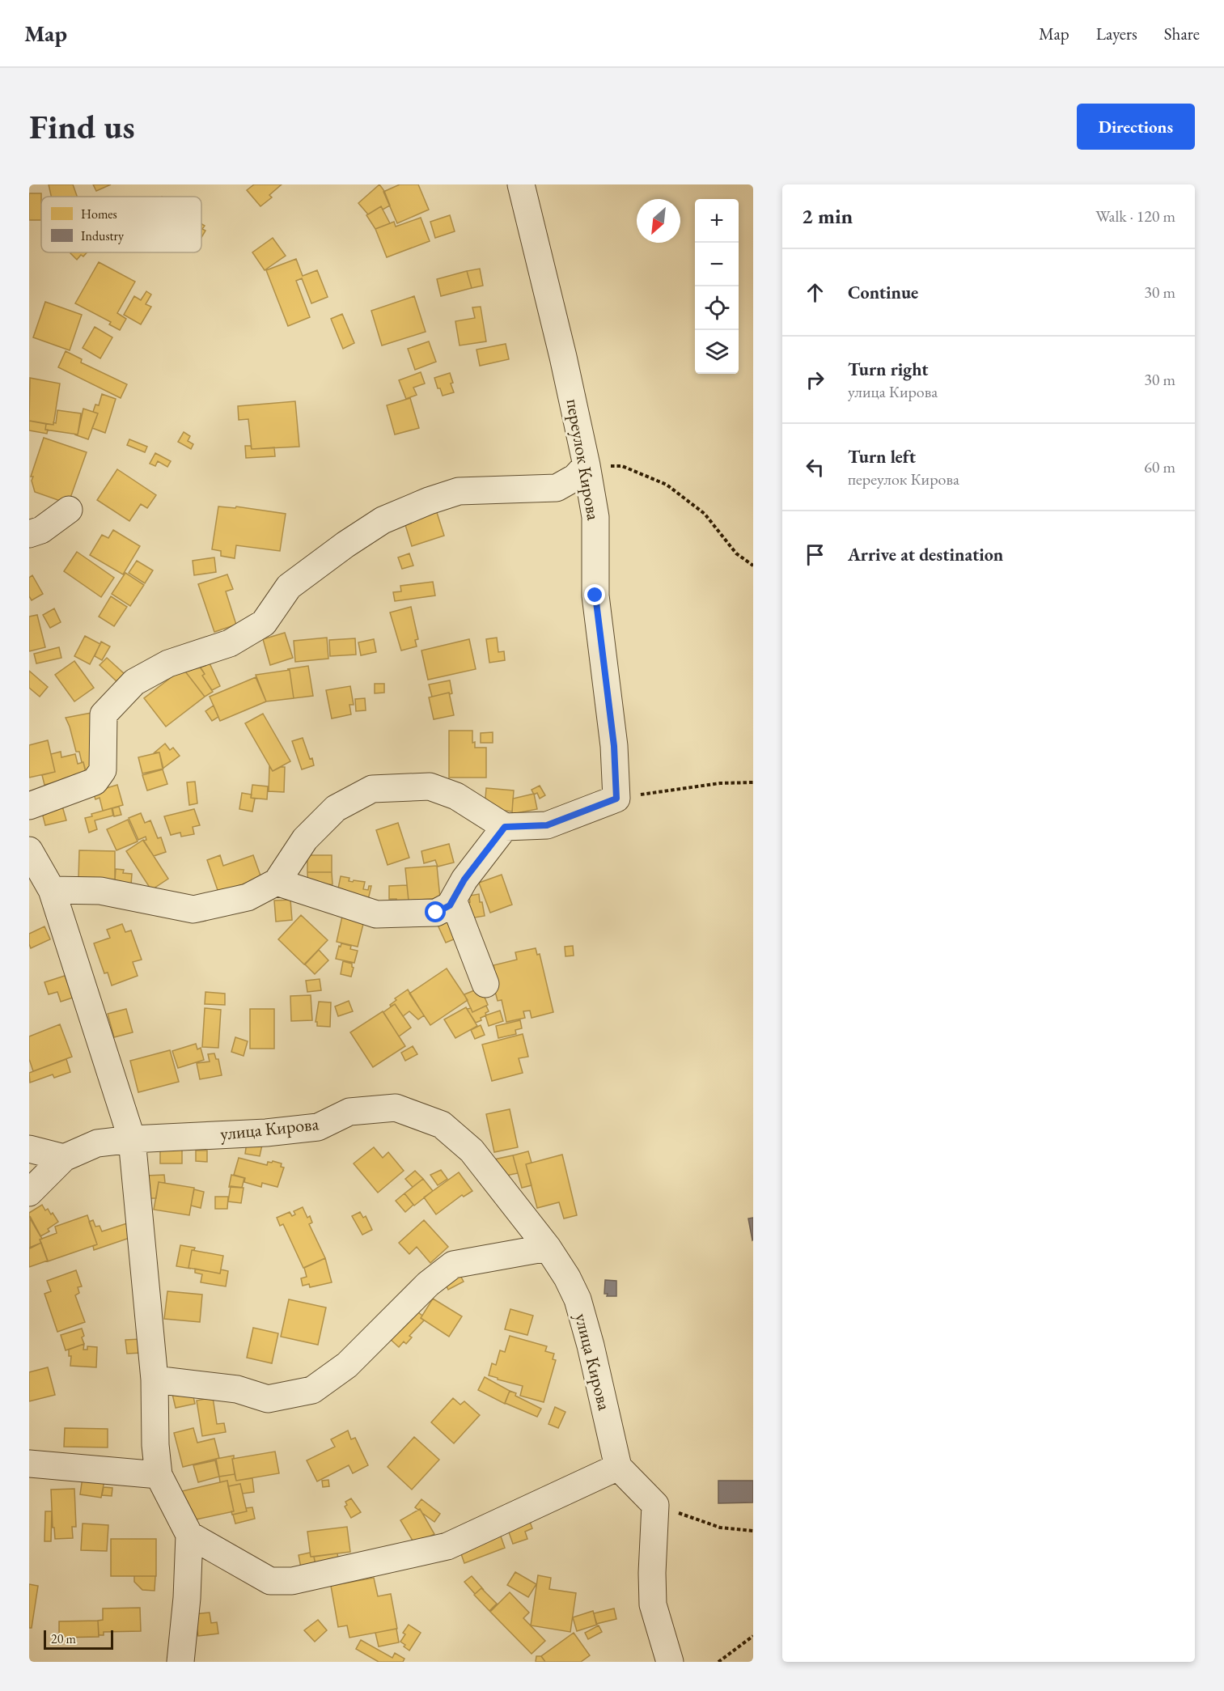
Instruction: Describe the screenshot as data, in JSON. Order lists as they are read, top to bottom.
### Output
{
  "streets": {
    "street": ["переулок Кирова", "улица Кирова"]
  },
  "legend": ["Homes", "Industry"],
  "scale_bar": "20 m",
  "north": "bottom left",
  "page": {
    "header": "Map",
    "nav": ["Map", "Layers", "Share"],
    "buttons": "Directions",
    "title": "Find us",
    "heading": ["2 min", "Walk · 120 m"],
    "map_buttons": ["+", "−"],
    "list": [
      ["Continue", "30 m"],
      ["Turn right", "улица Кирова", "30 m"],
      ["Turn left", "переулок Кирова", "60 m"],
      "Arrive at destination"
    ],
    "scale": "20 m"
  }
}
